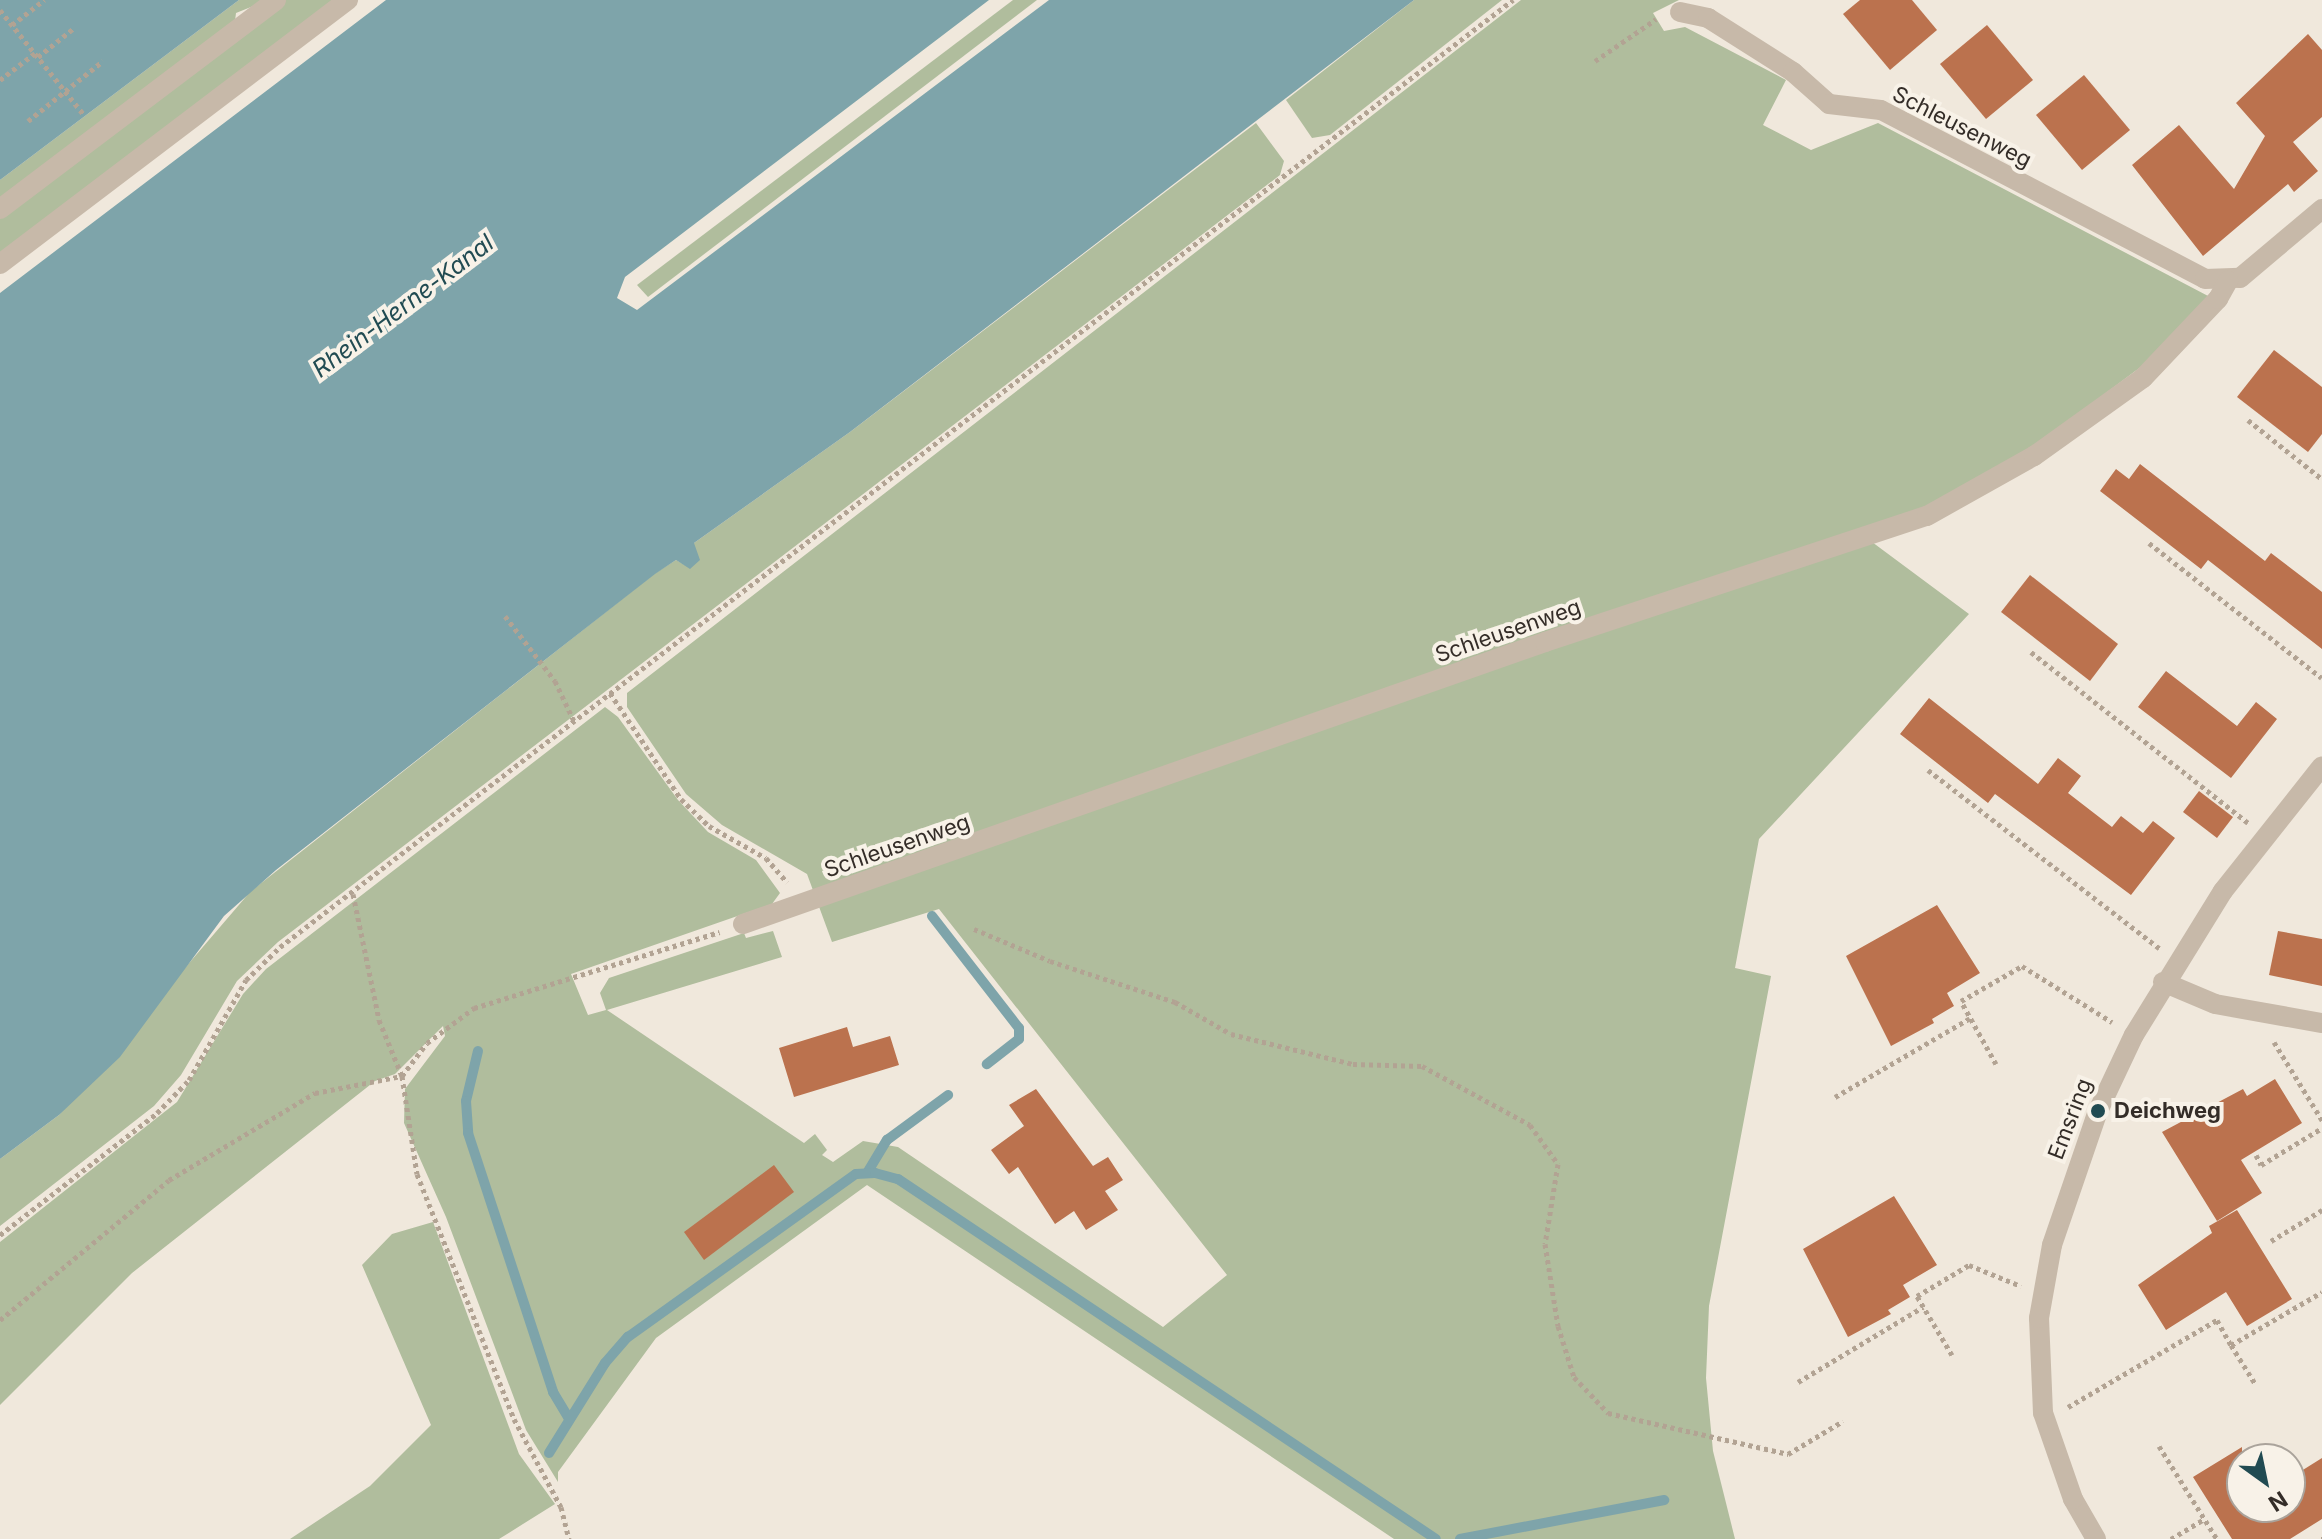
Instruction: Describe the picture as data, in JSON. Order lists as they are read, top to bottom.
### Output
{
  "streets": {
    "street": ["Schleusenweg", "Emsring"]
  },
  "water": ["Rhein-Herne-Kanal"],
  "places": ["Deichweg"],
  "north": "bottom right"
}
